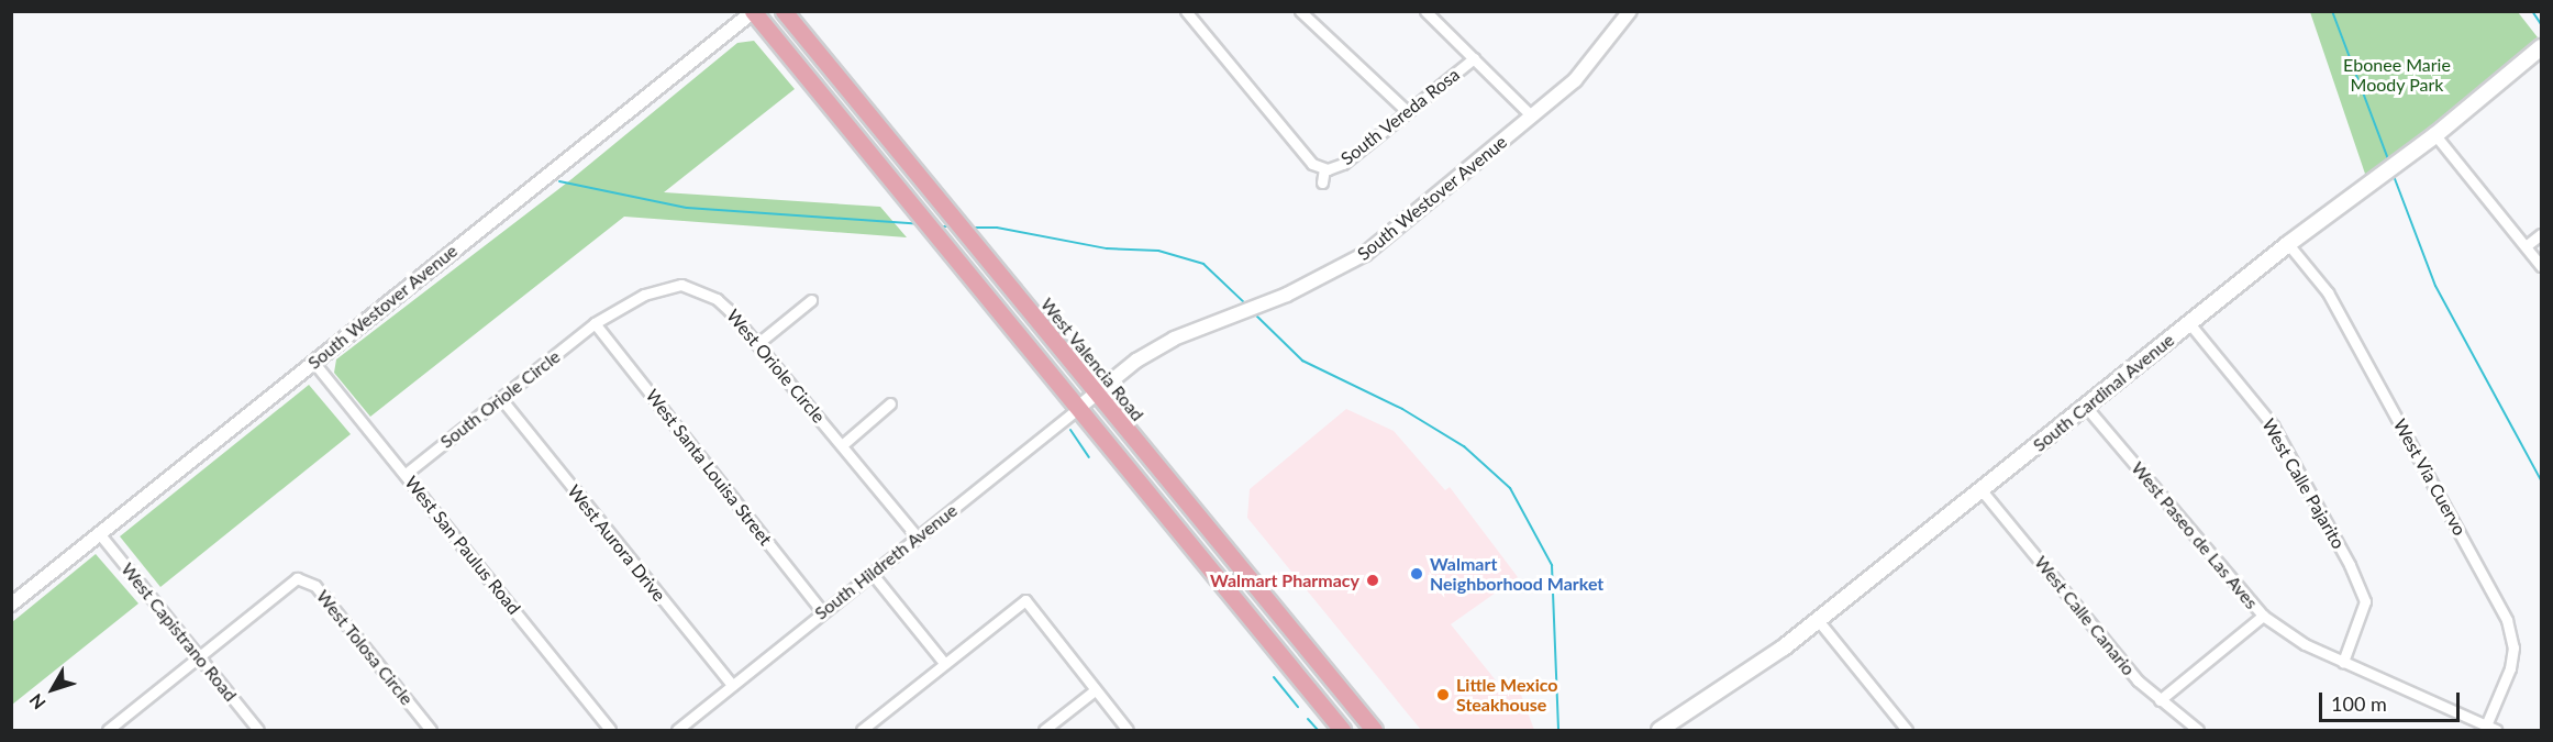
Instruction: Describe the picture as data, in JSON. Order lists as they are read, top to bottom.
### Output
{
  "streets": {
    "main road": ["West Valencia Road", "South Cardinal Avenue"],
    "street": [
      "South Vereda Rosa",
      "South Westover Avenue",
      "West Oriole Circle",
      "South Oriole Circle",
      "West Santa Louisa Street",
      "West Via Cuervo",
      "West Calle Pajarito",
      "West Paseo de Las Aves",
      "West Aurora Drive",
      "West San Paulus Road",
      "South Hildreth Avenue",
      "West Calle Canario",
      "West Capistrano Road",
      "West Tolosa Circle"
    ]
  },
  "crossings": [
    ["South Westover Avenue", "West Valencia Road"],
    ["South Westover Avenue", "West San Paulus Road"],
    ["South Westover Avenue", "South Hildreth Avenue"],
    ["South Westover Avenue", "West Capistrano Road"],
    ["West Valencia Road", "South Hildreth Avenue"],
    ["West Oriole Circle", "South Oriole Circle"],
    ["West Oriole Circle", "West Santa Louisa Street"],
    ["West Oriole Circle", "South Hildreth Avenue"],
    ["South Cardinal Avenue", "West Via Cuervo"],
    ["South Cardinal Avenue", "West Calle Pajarito"],
    ["South Cardinal Avenue", "West Paseo de Las Aves"],
    ["South Cardinal Avenue", "West Calle Canario"],
    ["South Oriole Circle", "West Santa Louisa Street"],
    ["South Oriole Circle", "West Aurora Drive"],
    ["South Oriole Circle", "West San Paulus Road"],
    ["West Santa Louisa Street", "South Hildreth Avenue"],
    ["West Via Cuervo", "West Paseo de Las Aves"],
    ["West Calle Pajarito", "West Paseo de Las Aves"],
    ["West Aurora Drive", "South Hildreth Avenue"],
    ["West Capistrano Road", "West Tolosa Circle"]
  ],
  "parks": ["Ebonee Marie Moody Park"],
  "places": ["Walmart Neighborhood Market", "Walmart Pharmacy", "Little Mexico Steakhouse"],
  "scale_bar": "100 m",
  "north": "bottom left"
}
